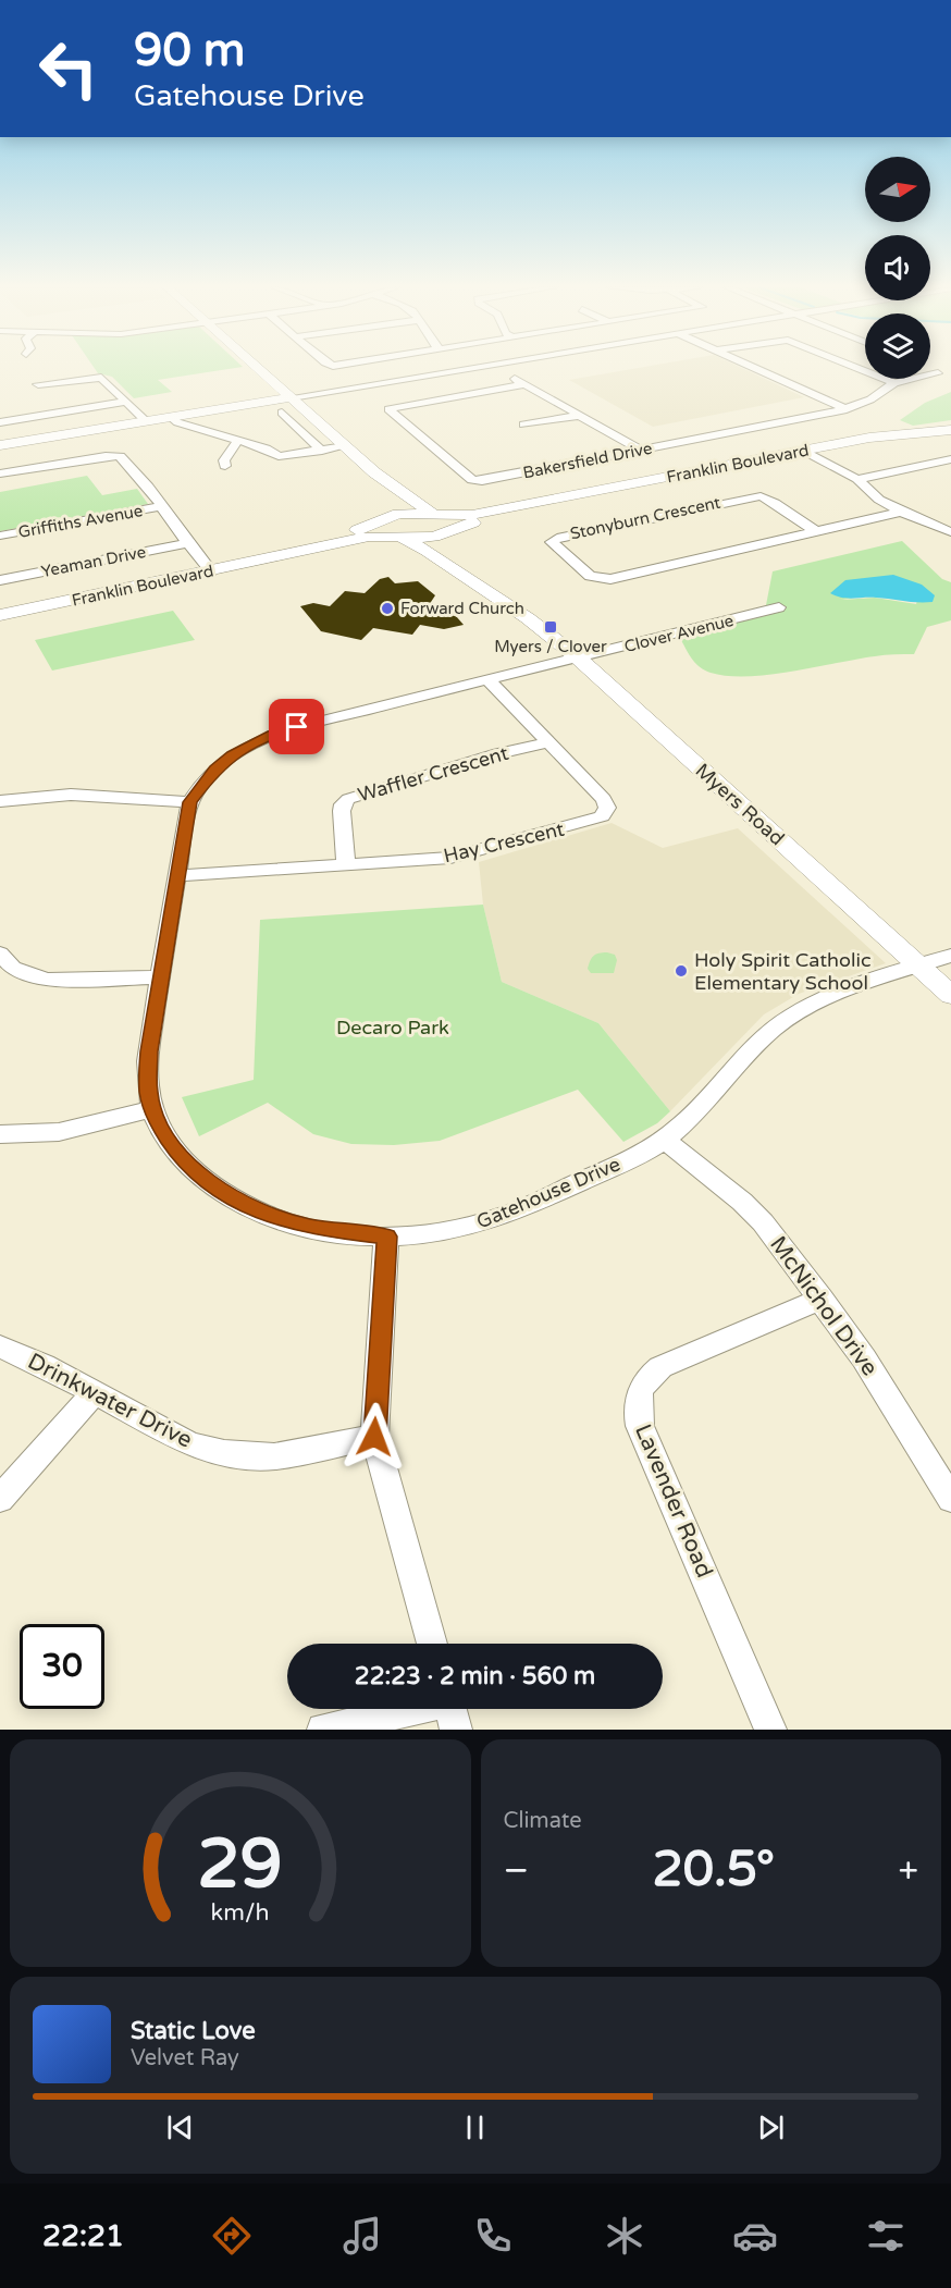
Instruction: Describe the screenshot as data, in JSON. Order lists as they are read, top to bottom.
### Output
{
  "streets": {
    "main road": ["Franklin Boulevard", "Myers Road"],
    "street": [
      "Bakersfield Drive",
      "Stonyburn Crescent",
      "Griffiths Avenue",
      "Yeaman Drive",
      "Clover Avenue",
      "Waffler Crescent",
      "Hay Crescent",
      "Gatehouse Drive",
      "McNichol Drive",
      "Drinkwater Drive",
      "Lavender Road"
    ]
  },
  "crossings": [
    ["Franklin Boulevard", "Myers Road"],
    ["Clover Avenue", "Myers Road"],
    ["Clover Avenue", "Gatehouse Drive"],
    ["Waffler Crescent", "Hay Crescent"],
    ["Myers Road", "Gatehouse Drive"],
    ["Hay Crescent", "Gatehouse Drive"],
    ["Gatehouse Drive", "McNichol Drive"],
    ["McNichol Drive", "Lavender Road"]
  ],
  "parks": ["Decaro Park"],
  "places": {
    "other": ["Forward Church", "Holy Spirit Catholic Elementary School"],
    "transit": ["Myers / Clover"]
  },
  "north": "right",
  "page": {
    "turn": ["90 m", "Gatehouse Drive"],
    "limit": "30",
    "trip": "22:23 · 2 min · 560 m",
    "tile": "Climate",
    "heat": ["−", "20.5°", "+"],
    "song": ["Static Love", "Velvet Ray"],
    "tabs": "22:21",
    "gauge": ["29", "km/h"]
  }
}
